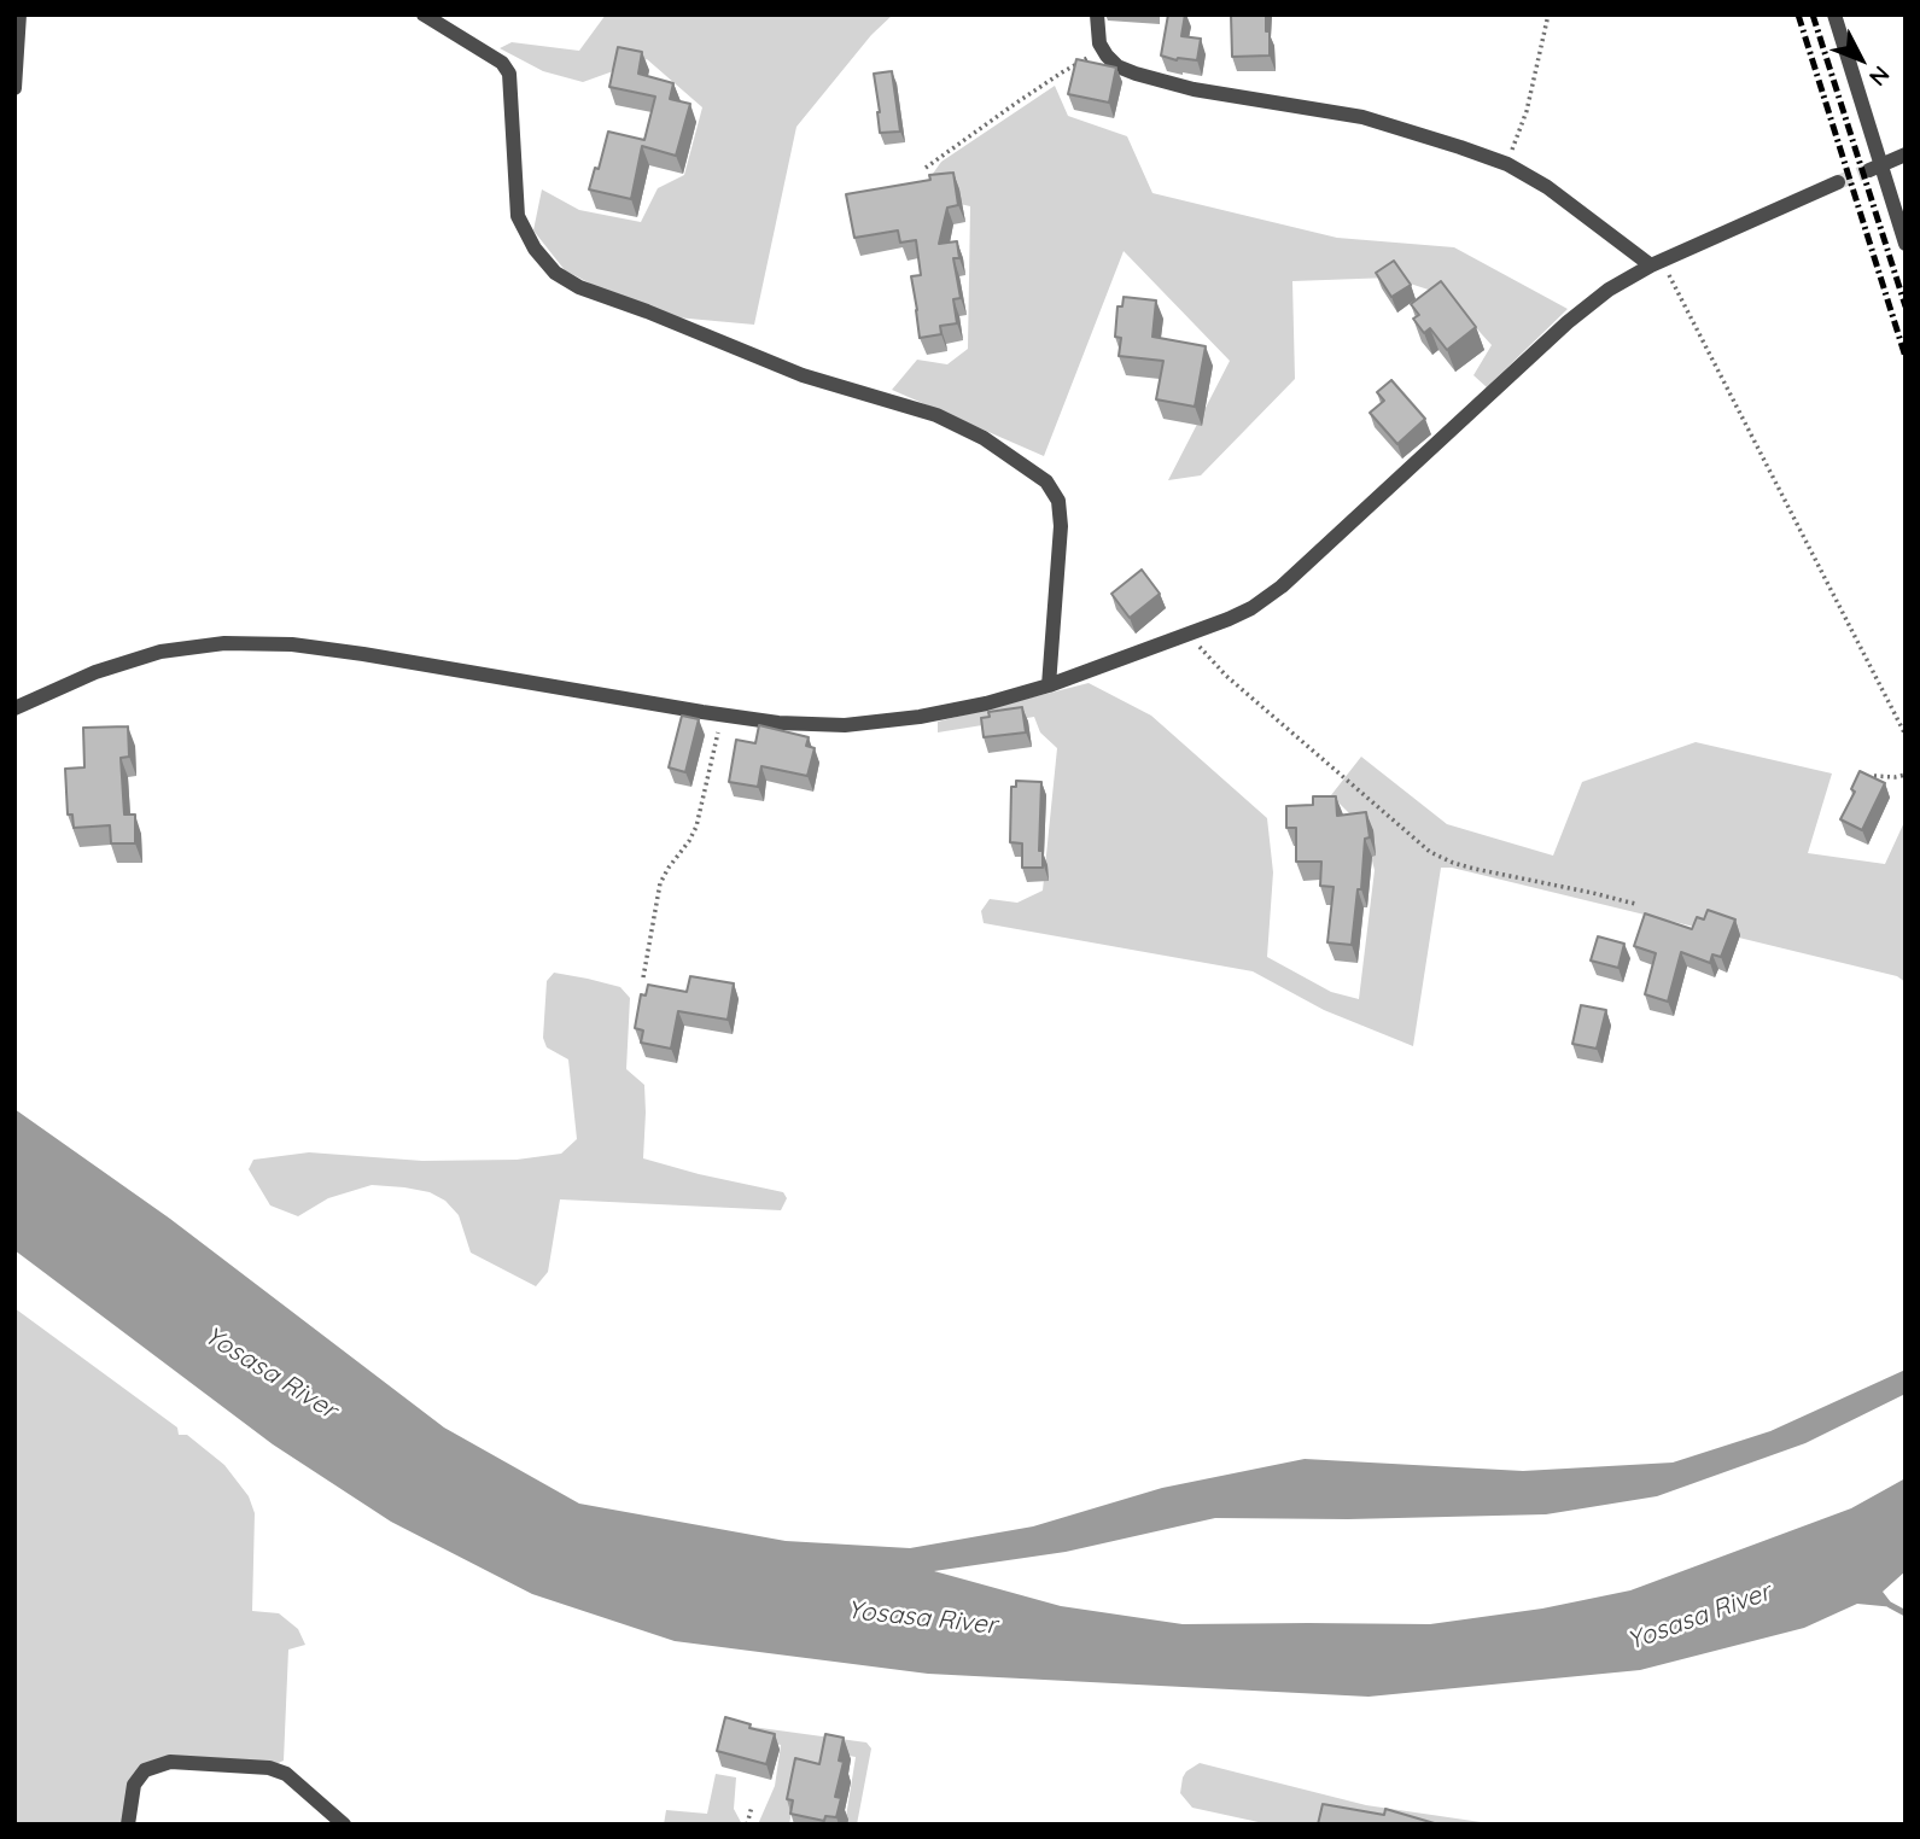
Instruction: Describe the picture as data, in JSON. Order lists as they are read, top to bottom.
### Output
{
  "water": ["Yosasa River"],
  "north": "bottom right"
}
